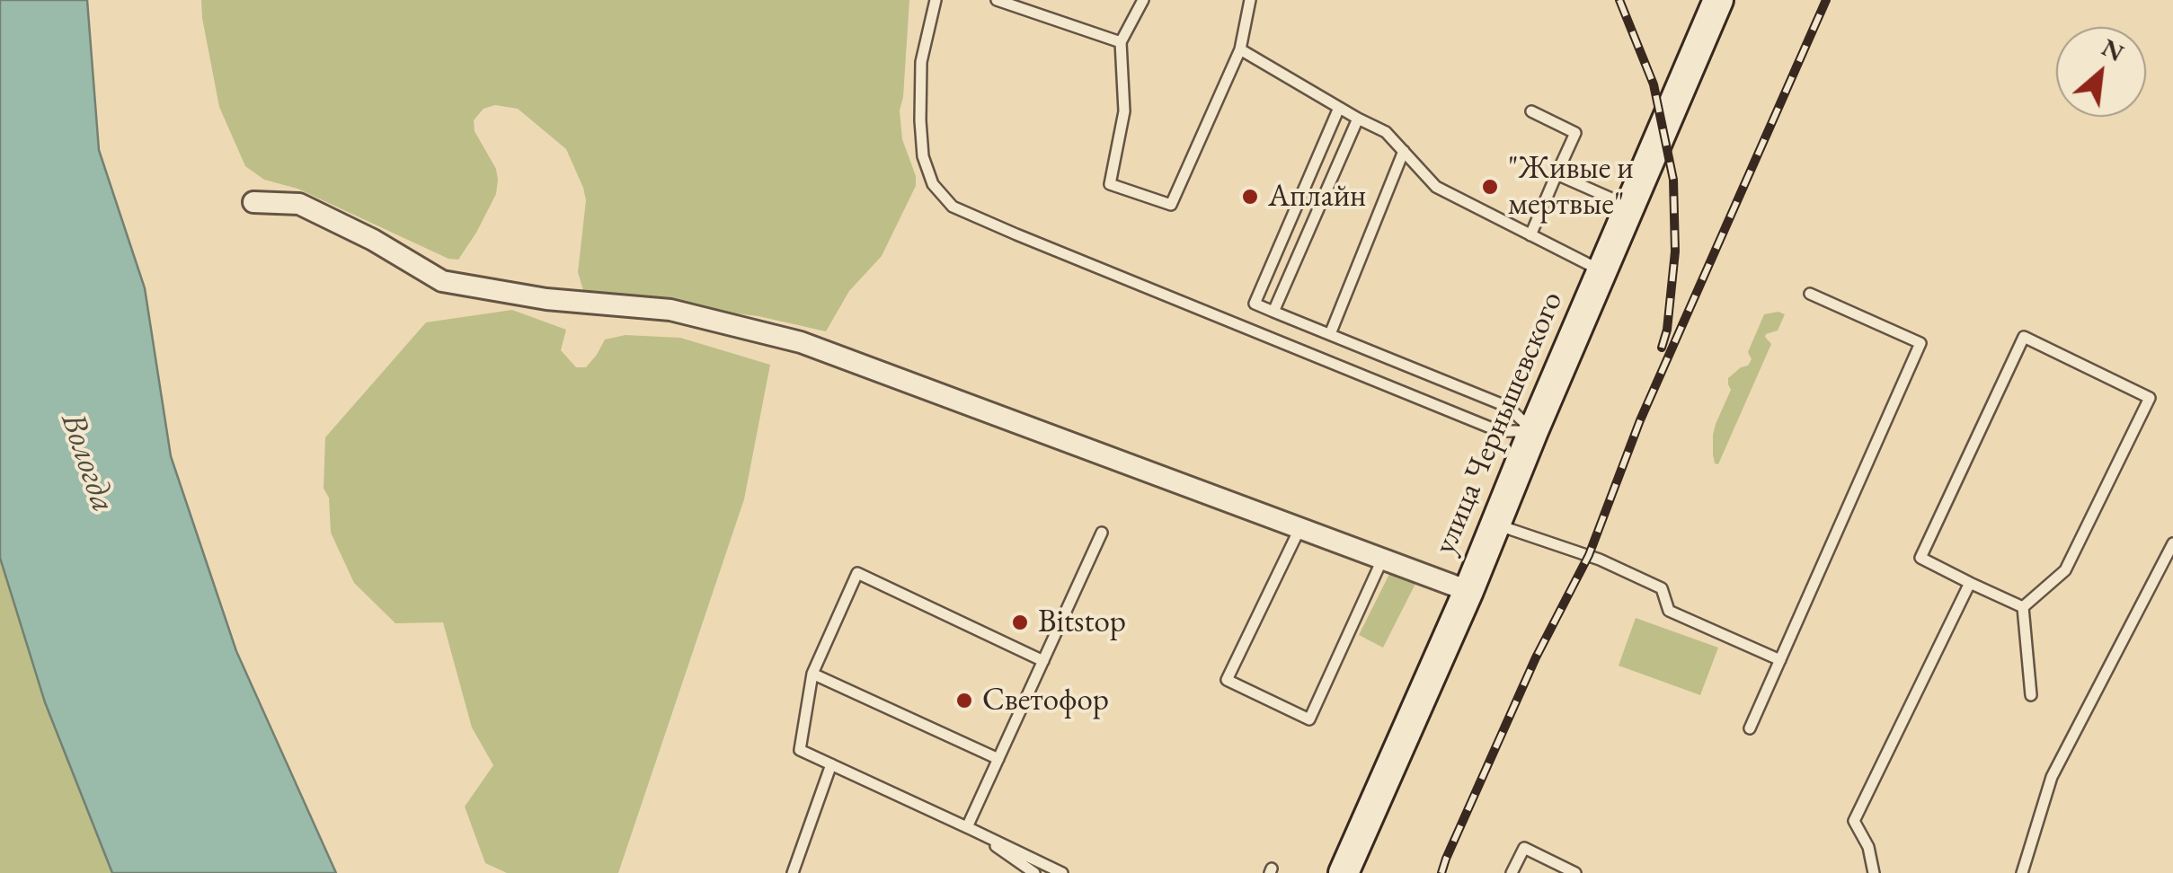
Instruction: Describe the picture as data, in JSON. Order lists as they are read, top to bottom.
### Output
{
  "streets": {
    "main road": ["улица Чернышевского"]
  },
  "water": ["Вологда"],
  "places": [
    "\"Живые и мертвые\"",
    "Аплайн",
    "Bitstop",
    "Светофор"
  ],
  "north": "top right"
}
